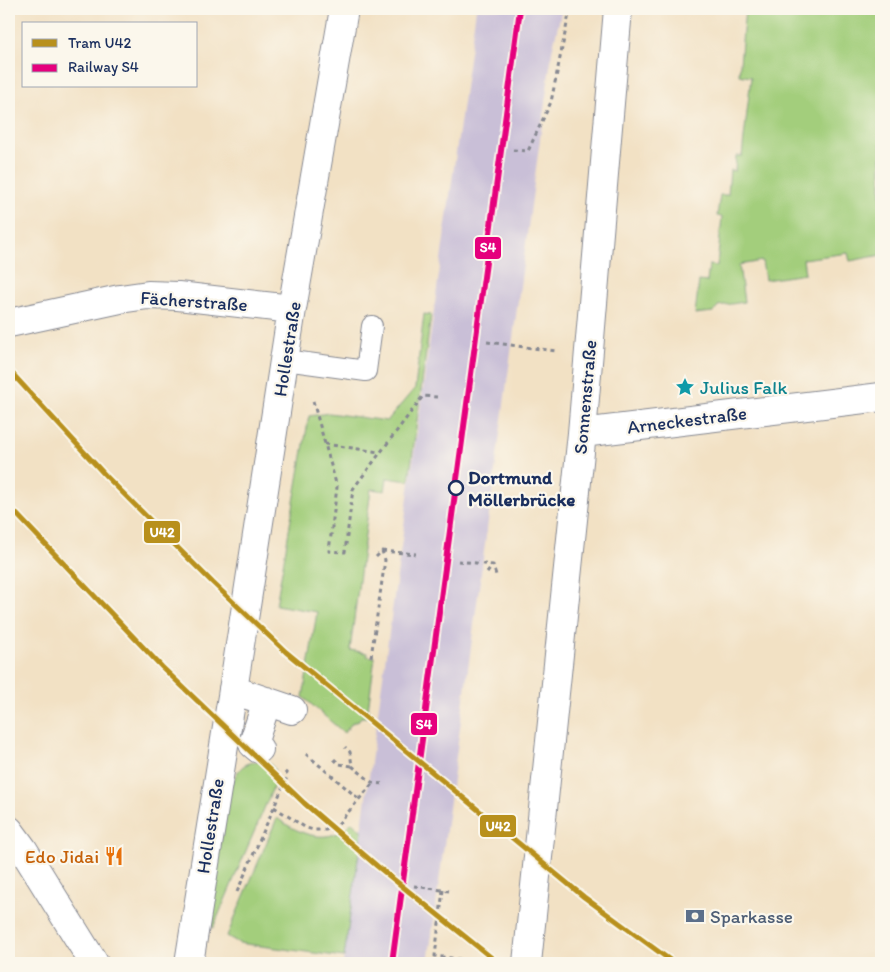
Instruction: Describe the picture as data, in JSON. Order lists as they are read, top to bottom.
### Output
{
  "streets": {
    "street": [
      "Fächerstraße",
      "Hollestraße",
      "Sonnenstraße",
      "Arneckestraße"
    ]
  },
  "crossings": [
    ["Fächerstraße", "Hollestraße"],
    ["Sonnenstraße", "Arneckestraße"]
  ],
  "places": {
    "place": ["Julius Falk"],
    "other": ["Dortmund Möllerbrücke"],
    "restaurant": ["Edo Jidai"],
    "bank": ["Sparkasse"]
  },
  "lines": ["rail line S4", "tram line U42"],
  "legend": ["Tram U42", "Railway S4"]
}
